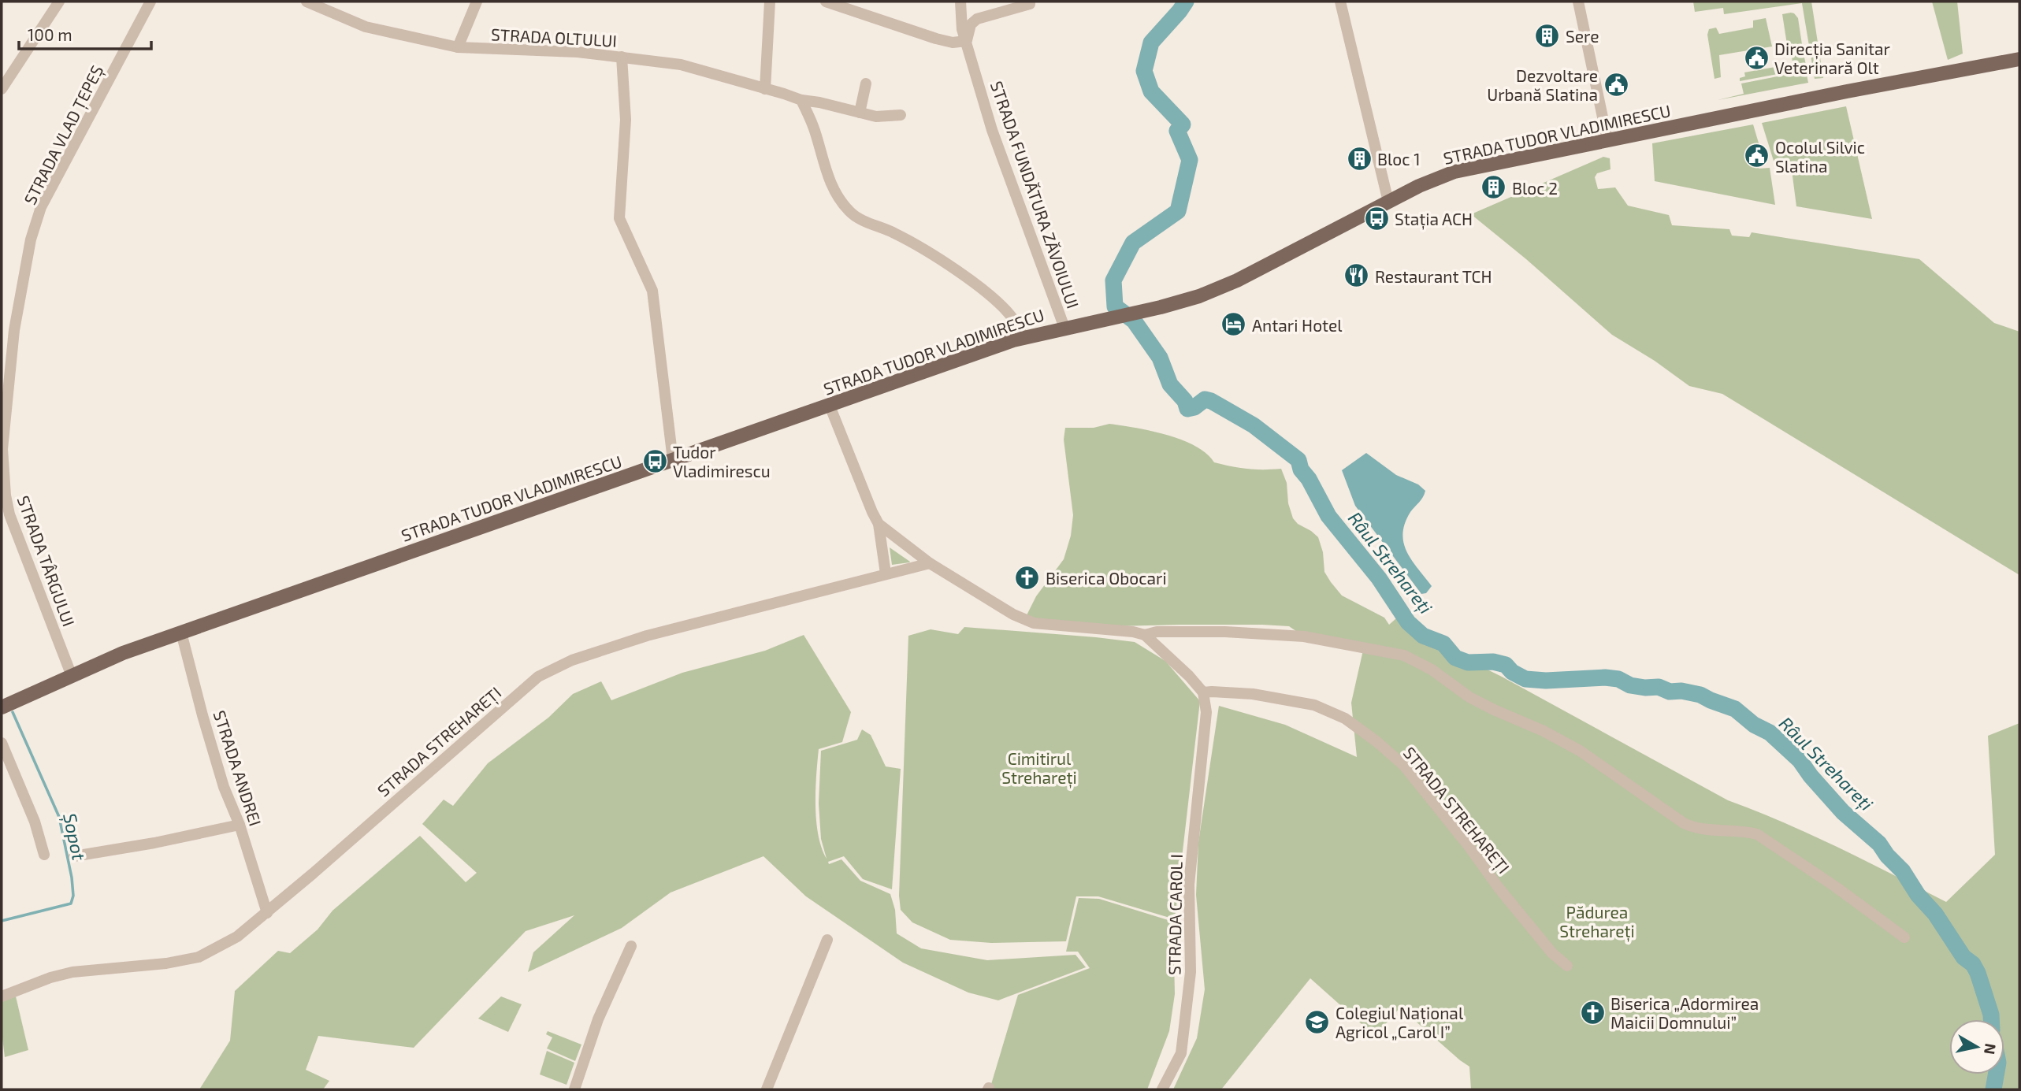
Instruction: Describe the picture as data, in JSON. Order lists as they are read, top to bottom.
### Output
{
  "streets": {
    "main road": ["STRADA TUDOR VLADIMIRESCU"],
    "street": [
      "STRADA OLTULUI",
      "STRADA VLAD ȚEPEȘ",
      "STRADA FUNDĂTURA ZĂVOIULUI",
      "STRADA TÂRGULUI",
      "STRADA STREHAREȚI",
      "STRADA ANDREI",
      "STRADA CAROL I"
    ]
  },
  "crossings": [
    ["STRADA TUDOR VLADIMIRESCU", "STRADA FUNDĂTURA ZĂVOIULUI"],
    ["STRADA TUDOR VLADIMIRESCU", "STRADA TÂRGULUI"],
    ["STRADA TUDOR VLADIMIRESCU", "STRADA ANDREI"],
    ["STRADA VLAD ȚEPEȘ", "STRADA TÂRGULUI"],
    ["STRADA STREHAREȚI", "STRADA ANDREI"],
    ["STRADA STREHAREȚI", "STRADA CAROL I"]
  ],
  "water": ["Râul Strehareți", "Șopot"],
  "parks": ["Cimitirul Strehareți", "Pădurea Strehareți"],
  "places": {
    "building": ["Sere", "Bloc 1", "Bloc 2"],
    "public building": ["Direcția Sanitar Veterinară Olt", "Dezvoltare Urbană Slatina", "Ocolul Silvic Slatina"],
    "bus stop": ["Stația ACH", "Tudor Vladimirescu"],
    "restaurant": ["Restaurant TCH"],
    "hotel": ["Antari Hotel"],
    "church": ["Biserica Obocari", "Biserica „Adormirea Maicii Domnului”"],
    "school or university": ["Colegiul Național Agricol „Carol I”"]
  },
  "scale_bar": "100 m",
  "north": "right"
}
